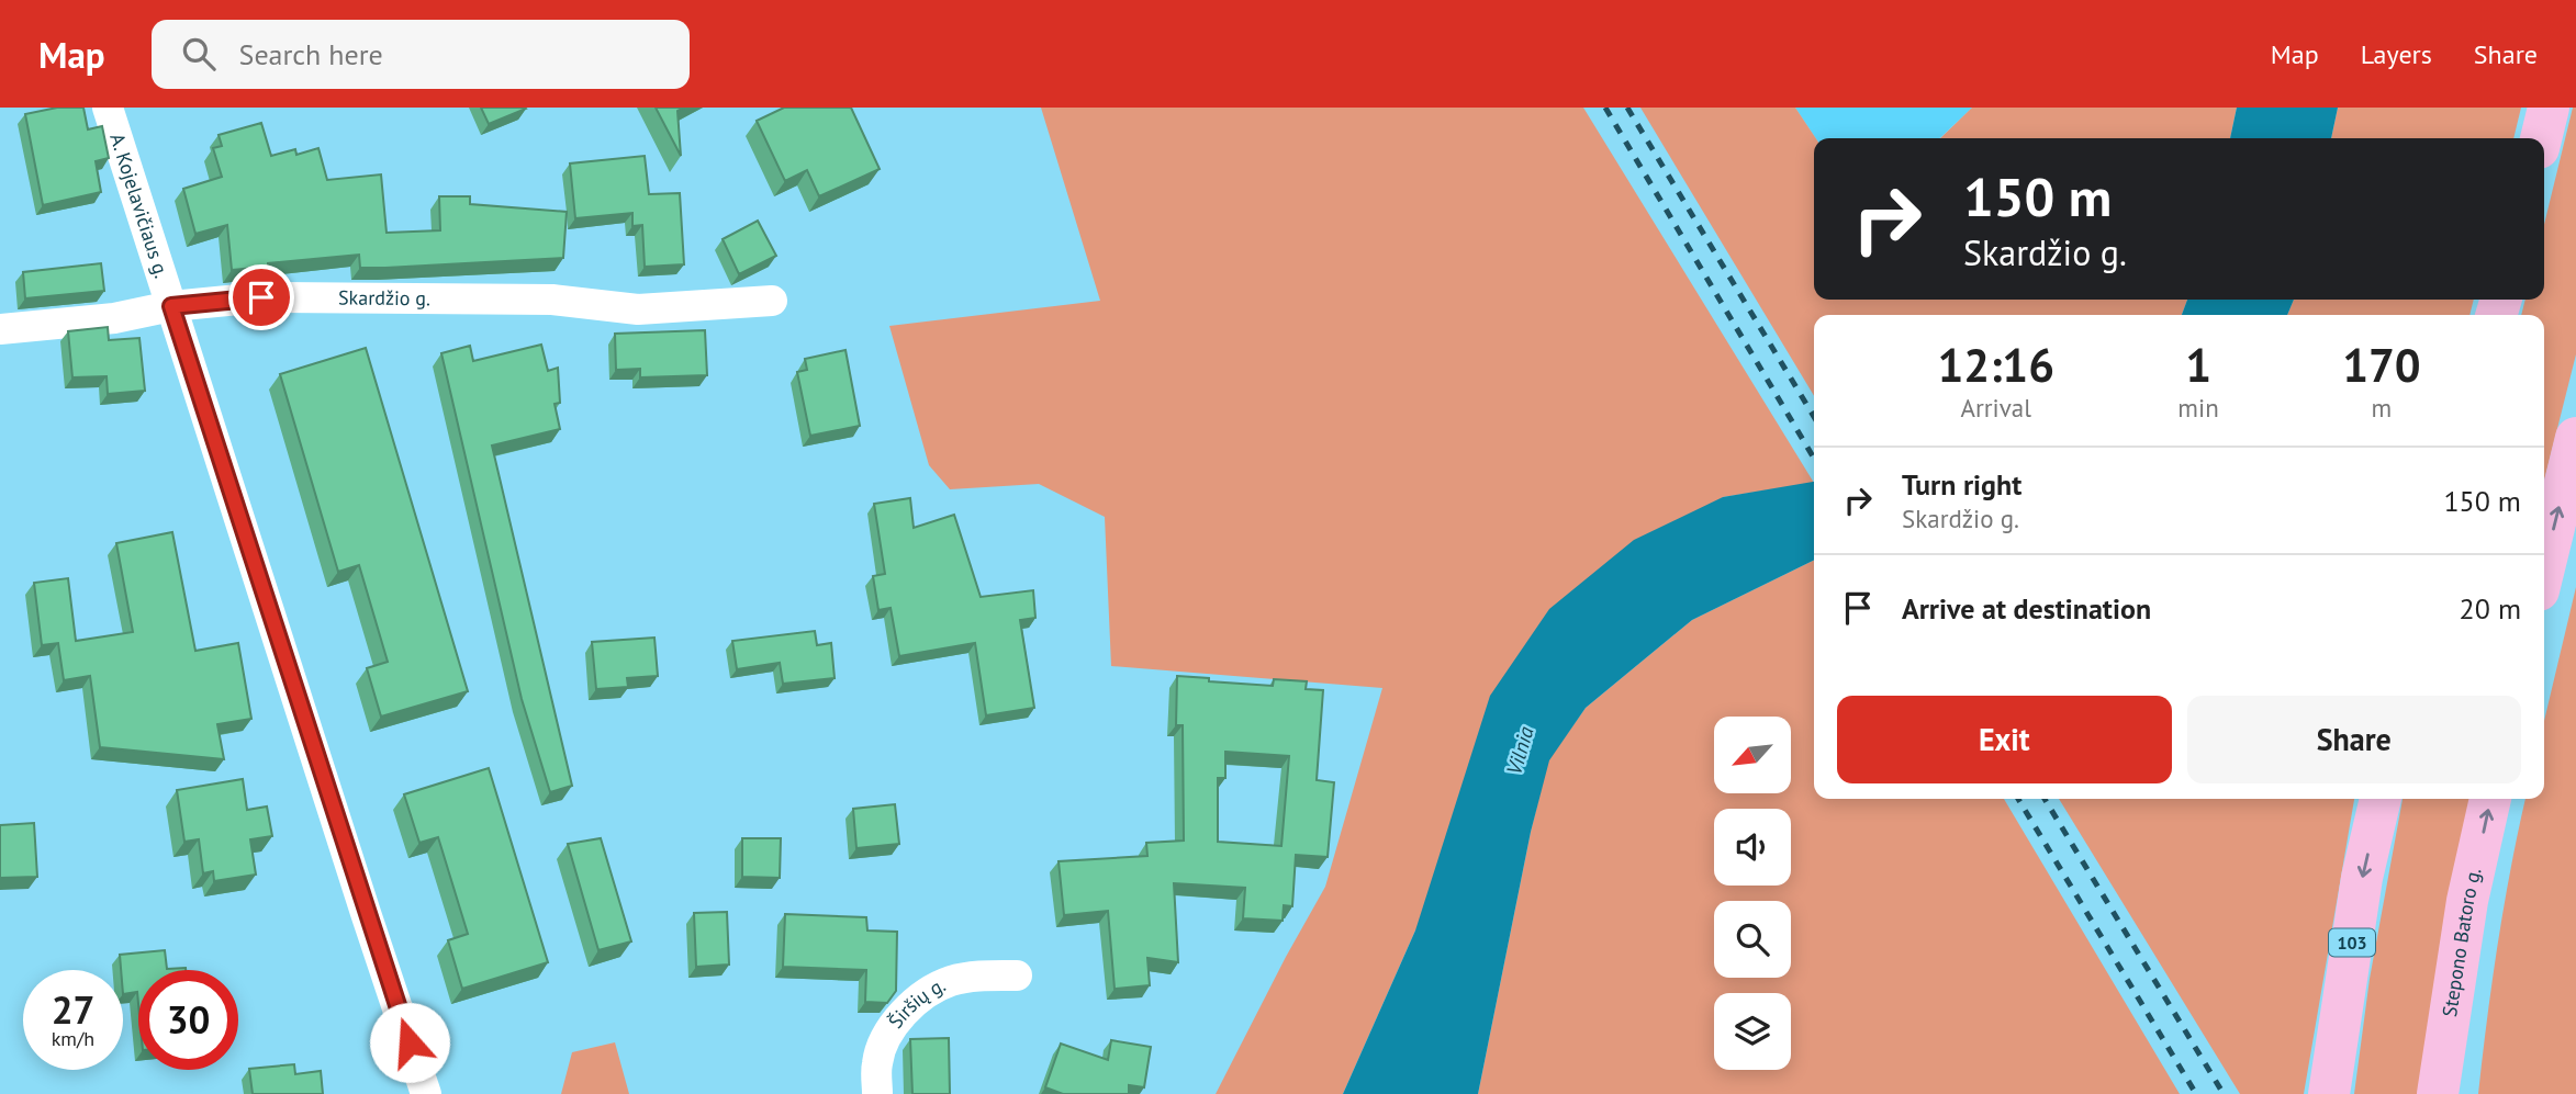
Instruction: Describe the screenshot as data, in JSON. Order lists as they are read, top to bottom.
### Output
{
  "streets": {
    "main road": ["103", "Stepono Batoro g."],
    "street": ["A. Kojelavičiaus g.", "Skardžio g.", "Širšių g."]
  },
  "crossings": [
    ["A. Kojelavičiaus g.", "Skardžio g."]
  ],
  "water": ["Vilnia"],
  "north": "bottom left",
  "page": {
    "header": "Map",
    "search": "Search here",
    "nav": ["Map", "Layers", "Share"],
    "turn": ["150 m", "Skardžio g."],
    "eta": [
      "12:16",
      "Arrival",
      "1",
      "min",
      "170",
      "m"
    ],
    "list": [
      {
        "name": "Turn right",
        "note": "Skardžio g.",
        "value": "150 m"
      },
      {
        "name": "Arrive at destination",
        "value": "20 m"
      }
    ],
    "buttons": ["Exit", "Share"],
    "speed": "27 km/h",
    "limit": "30"
  }
}
